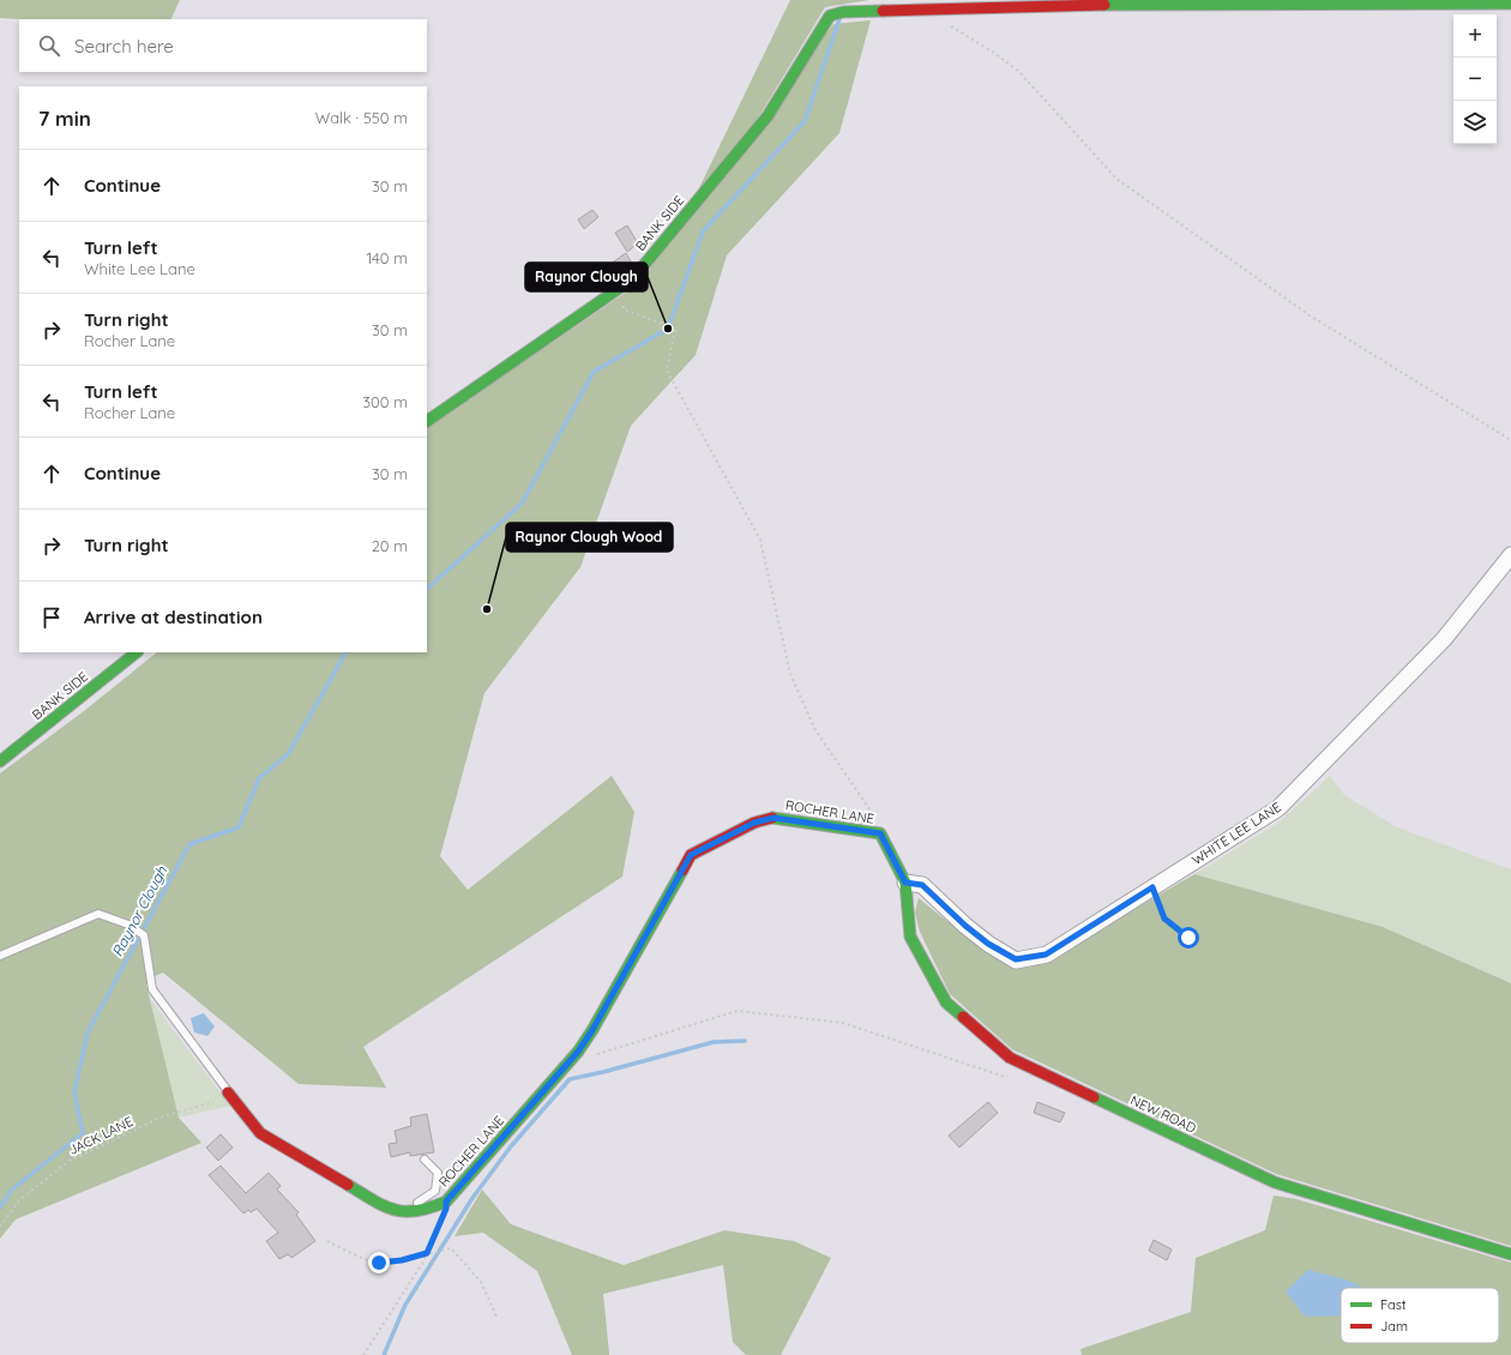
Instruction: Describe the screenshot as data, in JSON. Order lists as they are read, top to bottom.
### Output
{
  "streets": {
    "street": [
      "BANK SIDE",
      "ROCHER LANE",
      "WHITE LEE LANE",
      "NEW ROAD"
    ],
    "path": ["JACK LANE"]
  },
  "crossings": [
    ["ROCHER LANE", "WHITE LEE LANE"],
    ["ROCHER LANE", "NEW ROAD"],
    ["ROCHER LANE", "JACK LANE"],
    ["WHITE LEE LANE", "NEW ROAD"]
  ],
  "water": ["Raynor Clough"],
  "places": ["Raynor Clough", "Raynor Clough Wood"],
  "legend": ["Fast", "Jam"],
  "page": {
    "map_buttons": ["+", "−"],
    "search": "Search here",
    "heading": ["7 min", "Walk · 550 m"],
    "list": [
      ["Continue", "30 m"],
      ["Turn left", "White Lee Lane", "140 m"],
      ["Turn right", "Rocher Lane", "30 m"],
      ["Turn left", "Rocher Lane", "300 m"],
      ["Continue", "30 m"],
      ["Turn right", "20 m"],
      "Arrive at destination"
    ]
  }
}
